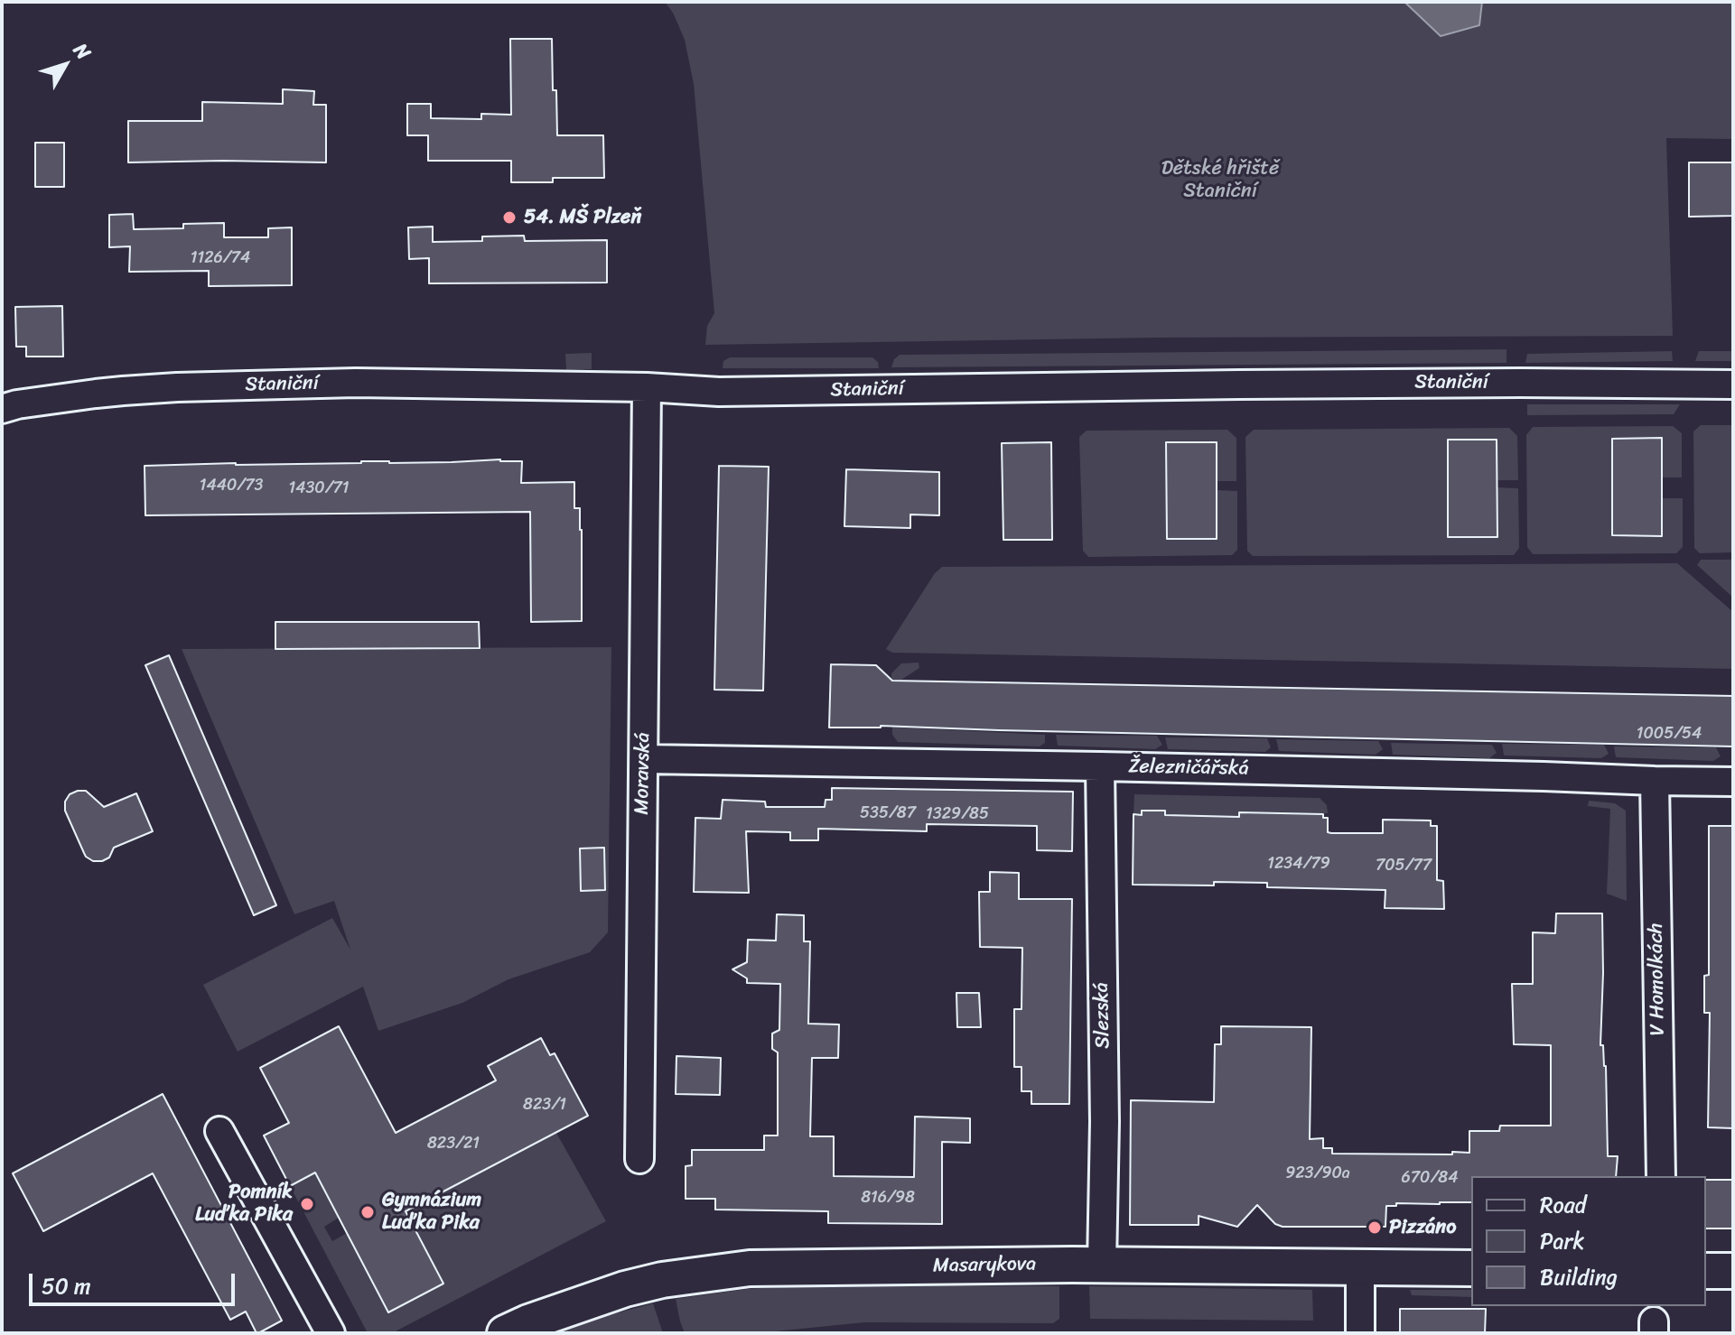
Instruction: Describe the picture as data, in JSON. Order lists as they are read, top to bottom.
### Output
{
  "streets": {
    "street": [
      "Staniční",
      "Železničářská",
      "Moravská",
      "V Homolkách",
      "Slezská",
      "Masarykova"
    ]
  },
  "crossings": [
    ["Staniční", "Moravská"],
    ["Železničářská", "Moravská"],
    ["Železničářská", "V Homolkách"],
    ["Železničářská", "Slezská"],
    ["Slezská", "Masarykova"]
  ],
  "parks": ["Dětské hřiště Staniční"],
  "places": [
    "54. MŠ Plzeň",
    "Pomník Luďka Pika",
    "Gymnázium Luďka Pika",
    "Pizzáno"
  ],
  "house_numbers": [
    "1126/74",
    "1440/73",
    "1430/71",
    "1005/54",
    "535/87",
    "1329/85",
    "1234/79",
    "705/77",
    "823/1",
    "823/21",
    "923/90a",
    "670/84",
    "816/98"
  ],
  "legend": ["Road", "Park", "Building"],
  "scale_bar": "50 m",
  "north": "top right"
}
